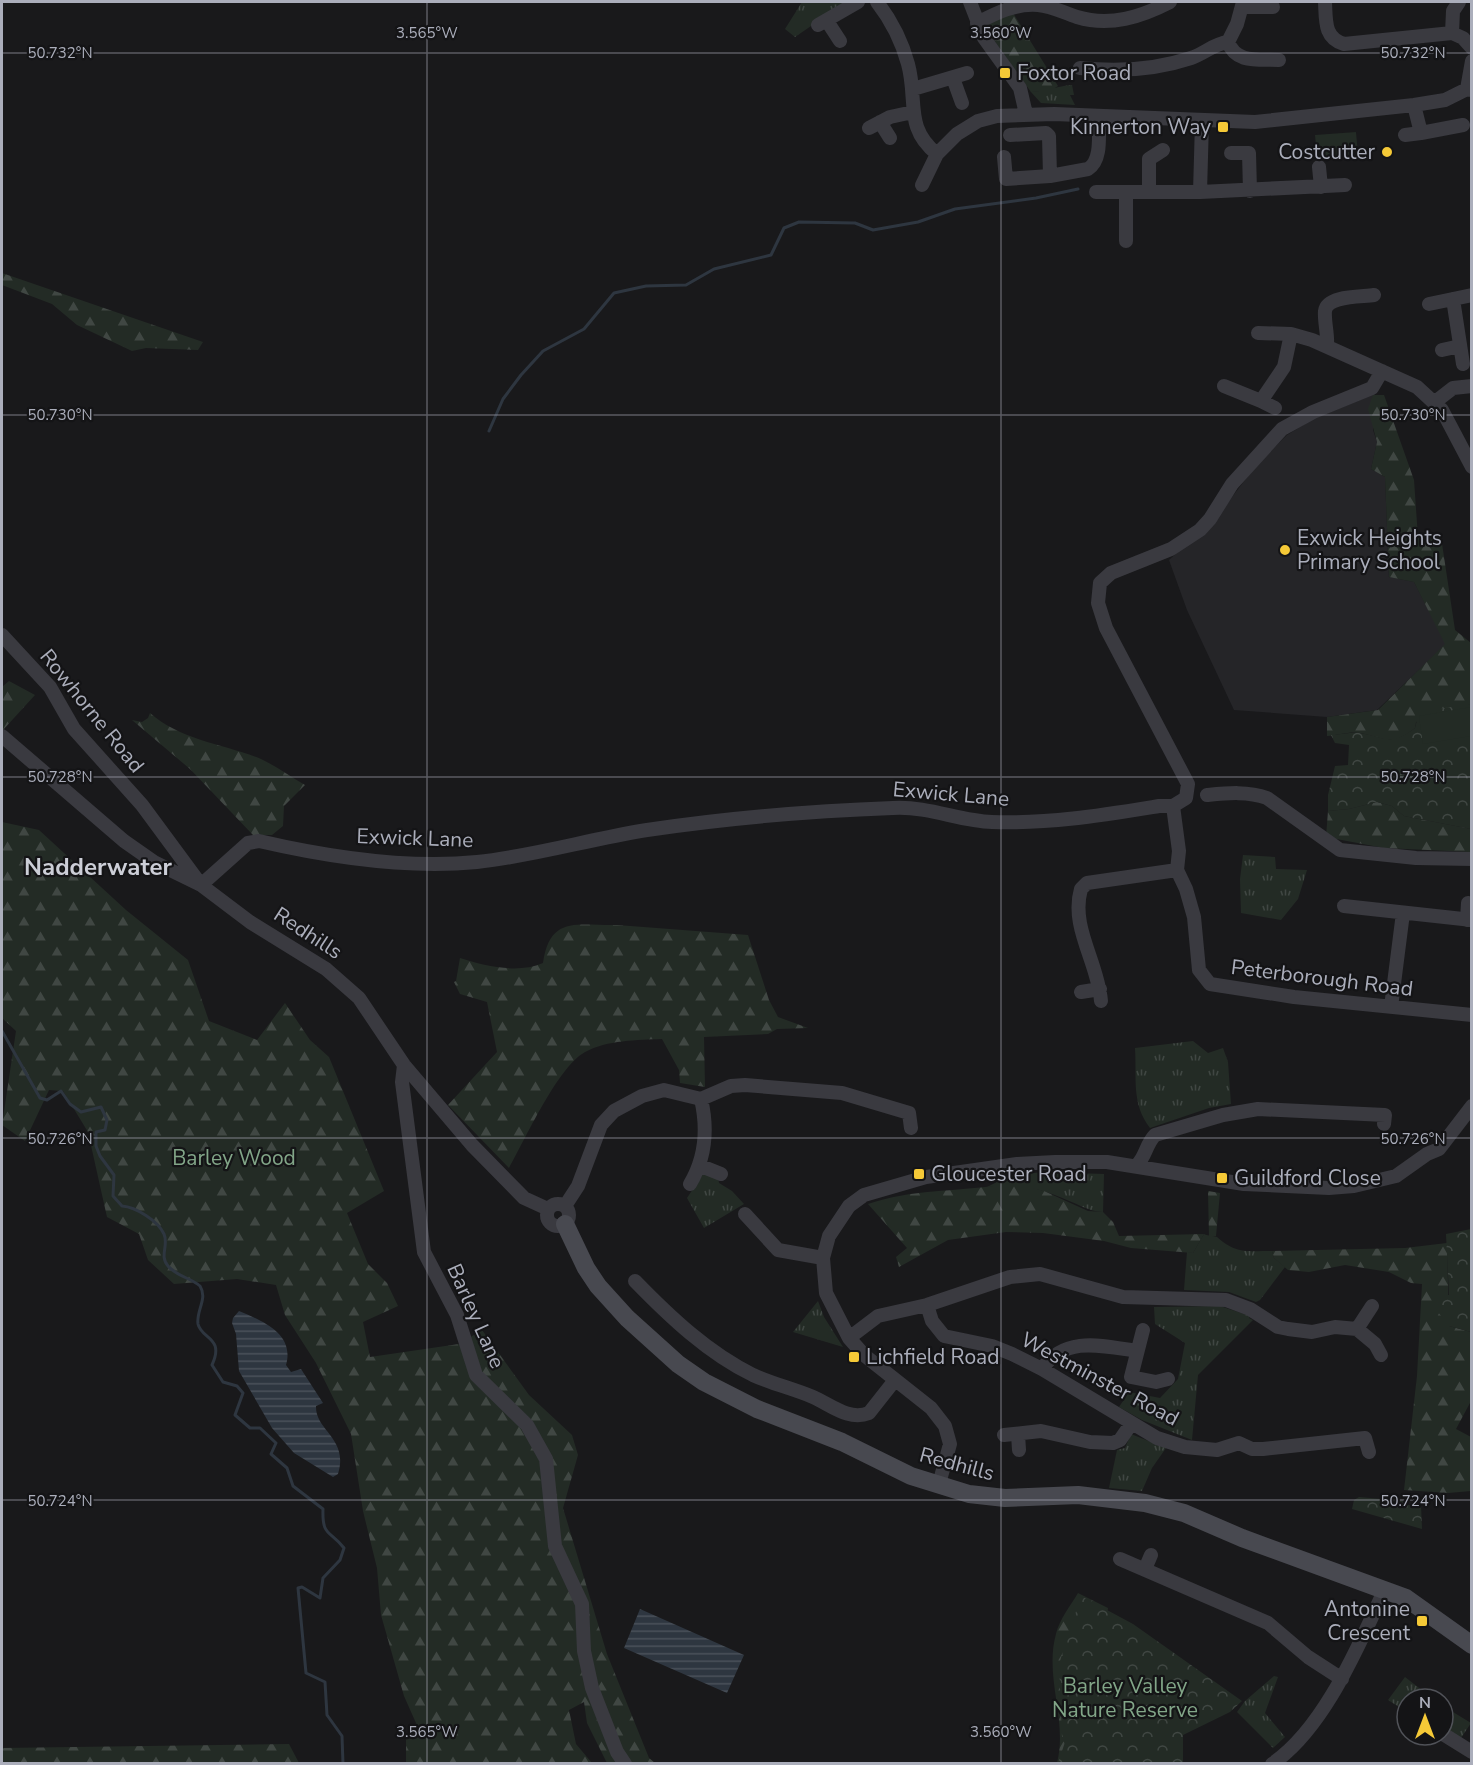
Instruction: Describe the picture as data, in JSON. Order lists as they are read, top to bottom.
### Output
{
  "streets": {
    "street": [
      "Rowhorne Road",
      "Exwick Lane",
      "Redhills",
      "Peterborough Road",
      "Barley Lane",
      "Westminster Road"
    ]
  },
  "crossings": [
    ["Rowhorne Road", "Exwick Lane"],
    ["Rowhorne Road", "Redhills"],
    ["Exwick Lane", "Redhills"],
    ["Exwick Lane", "Peterborough Road"],
    ["Redhills", "Barley Lane"]
  ],
  "districts": ["Nadderwater"],
  "parks": ["Barley Wood", "Barley Valley Nature Reserve"],
  "places": {
    "transit": [
      "Foxtor Road",
      "Kinnerton Way",
      "Gloucester Road",
      "Guildford Close",
      "Lichfield Road",
      "Antonine Crescent"
    ],
    "other": ["Costcutter", "Exwick Heights Primary School"]
  },
  "north": "top",
  "coordinates": [
    "3.565°W",
    "3.560°W",
    "50.732°N",
    "50.730°N",
    "50.728°N",
    "50.726°N",
    "50.724°N"
  ]
}
